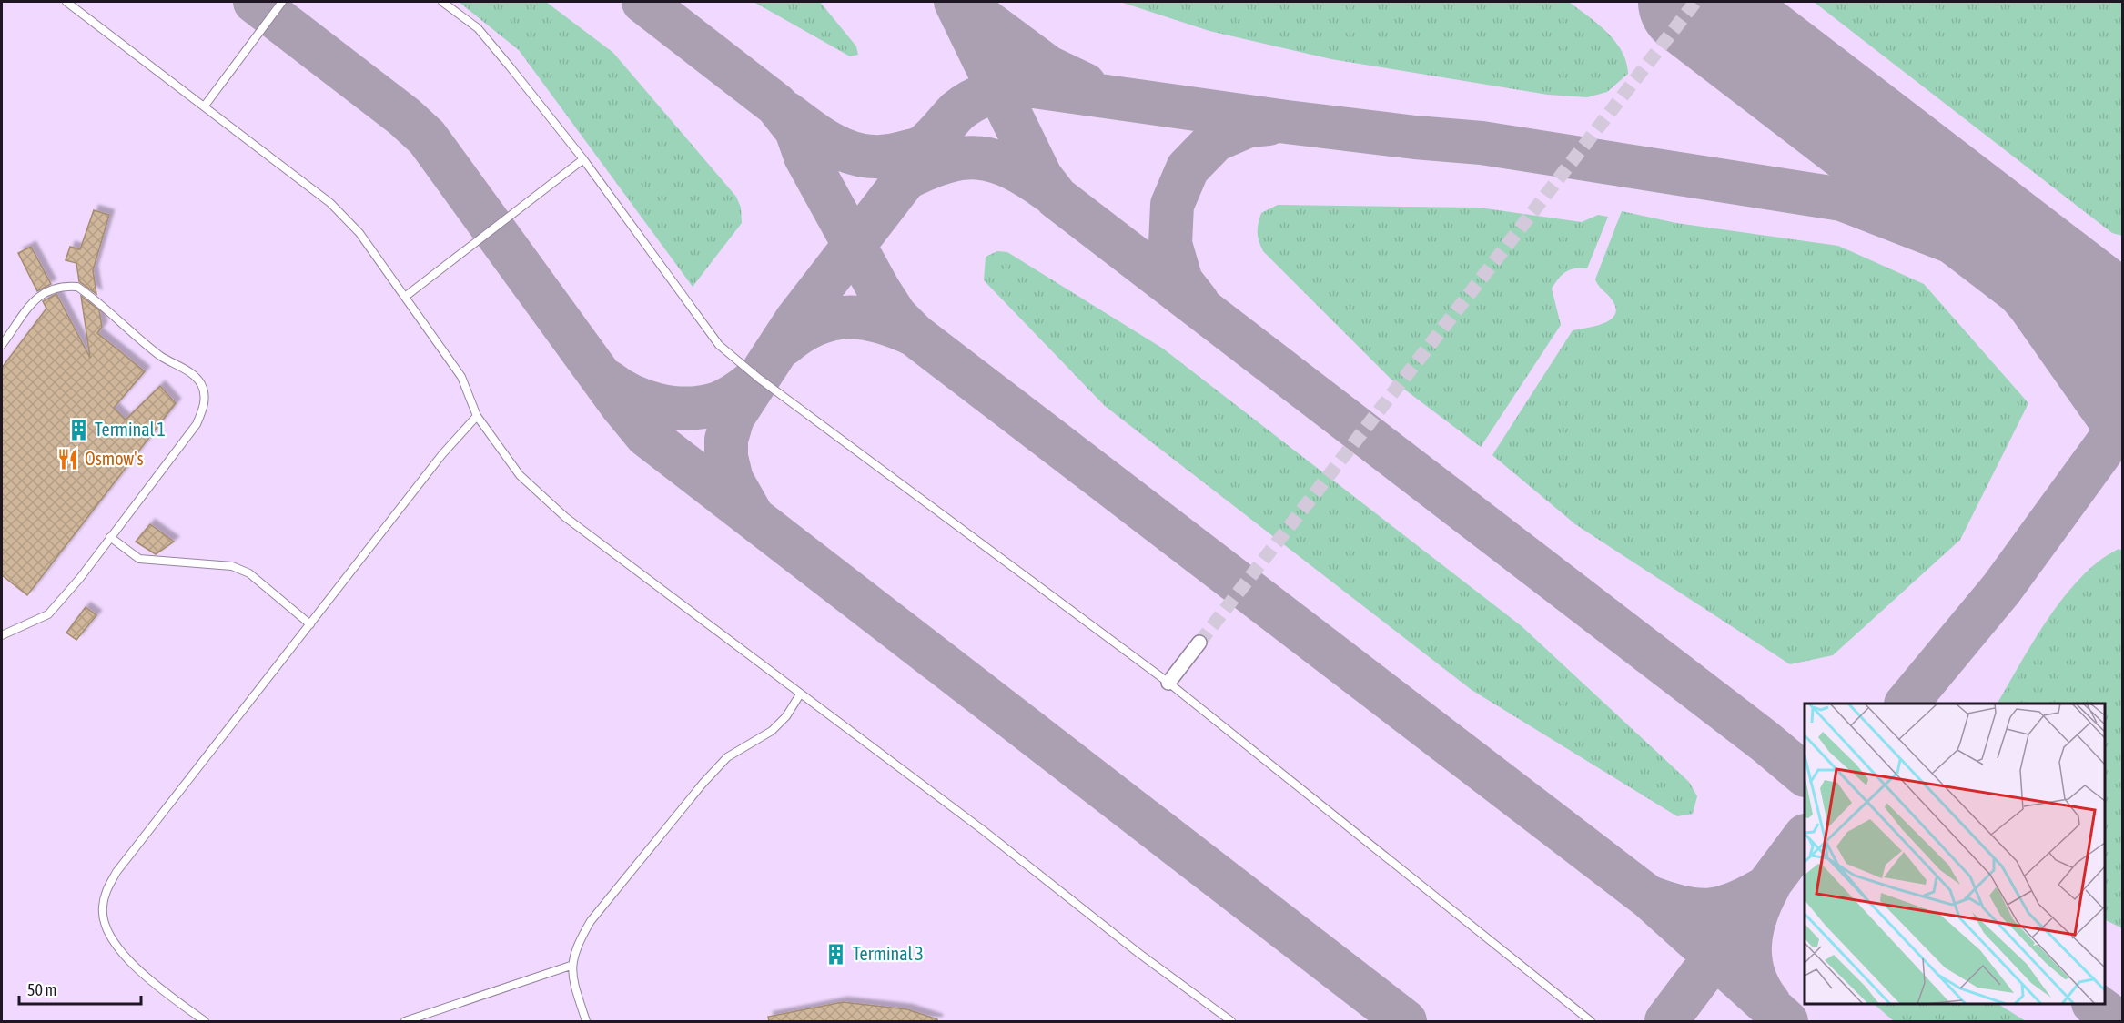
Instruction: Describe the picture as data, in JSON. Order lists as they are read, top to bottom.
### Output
{
  "places": {
    "building": ["Terminal 1", "Terminal 3"],
    "restaurant": ["Osmow's"]
  },
  "scale_bar": "50 m"
}
